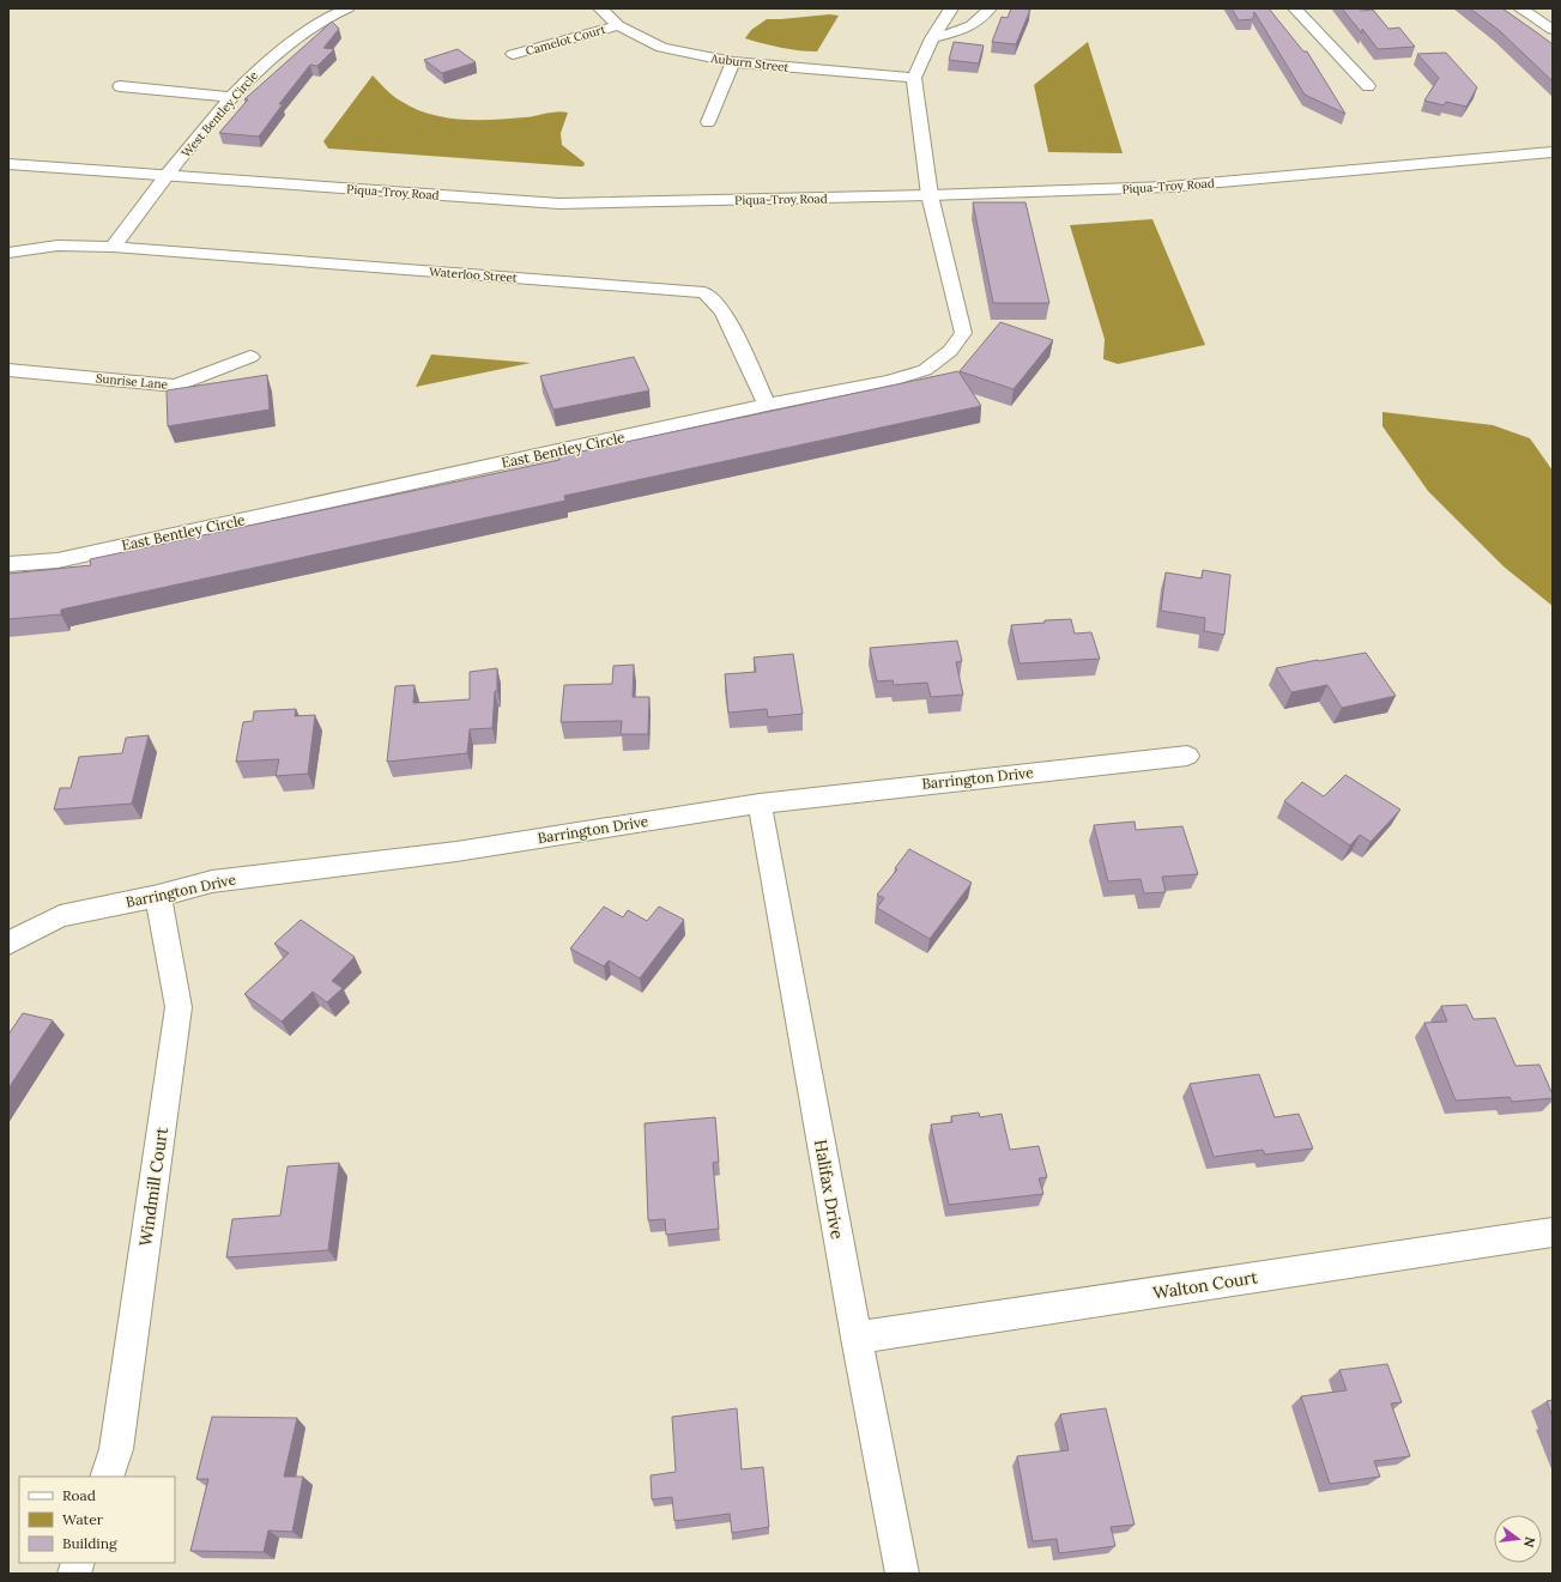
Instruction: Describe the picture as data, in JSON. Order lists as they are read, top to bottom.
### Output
{
  "streets": {
    "street": [
      "Camelot Court",
      "Auburn Street",
      "West Bentley Circle",
      "Piqua-Troy Road",
      "Waterloo Street",
      "Sunrise Lane",
      "East Bentley Circle",
      "Barrington Drive",
      "Windmill Court",
      "Halifax Drive",
      "Walton Court"
    ]
  },
  "crossings": [
    ["Camelot Court", "Auburn Street"],
    ["West Bentley Circle", "Piqua-Troy Road"],
    ["Piqua-Troy Road", "East Bentley Circle"],
    ["Waterloo Street", "East Bentley Circle"],
    ["Barrington Drive", "Windmill Court"],
    ["Barrington Drive", "Halifax Drive"],
    ["Halifax Drive", "Walton Court"]
  ],
  "legend": ["Road", "Water", "Building"],
  "north": "right"
}
